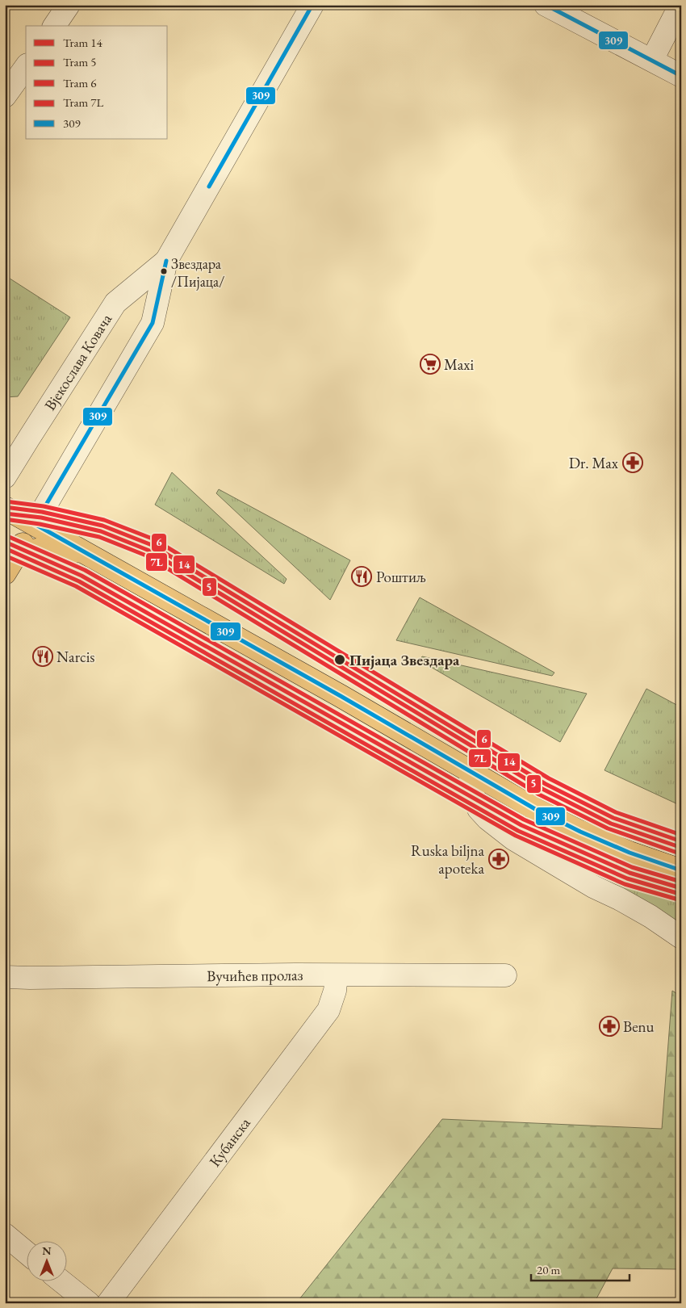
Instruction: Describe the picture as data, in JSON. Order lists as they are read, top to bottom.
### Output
{
  "streets": {
    "main road": ["Вјекослава Ковача"],
    "street": ["Вучићев пролаз", "Кубанска"]
  },
  "crossings": [
    ["Вучићев пролаз", "Кубанска"]
  ],
  "places": {
    "other": ["Звездара /Пијаца/", "Пијаца Звездара"],
    "supermarket": ["Maxi"],
    "pharmacy": ["Dr. Max", "Ruska biljna apoteka", "Benu"],
    "restaurant": ["Роштиљ", "Narcis"]
  },
  "lines": [
    "transit line 309",
    "tram line 6",
    "tram line 14",
    "tram line 5",
    "tram line 7L"
  ],
  "legend": [
    "Tram 14",
    "Tram 5",
    "Tram 6",
    "Tram 7L",
    "309"
  ],
  "scale_bar": "20 m",
  "north": "top"
}
